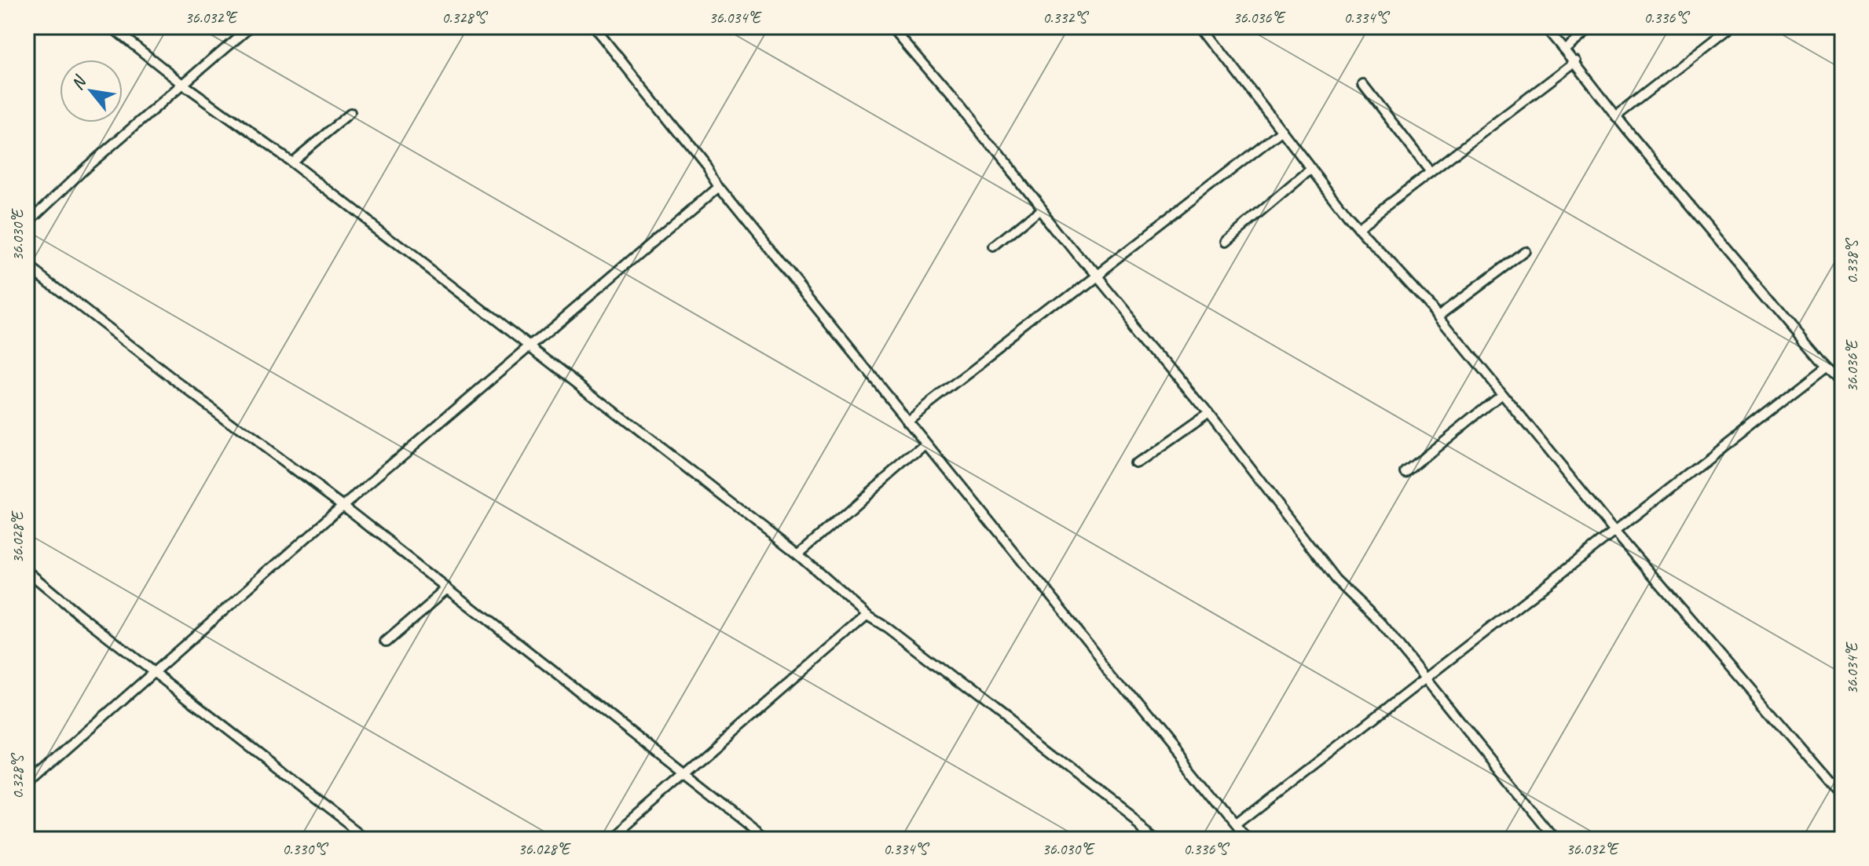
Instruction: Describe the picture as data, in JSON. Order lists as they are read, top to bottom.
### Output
{
  "north": "top left",
  "coordinates": [
    "36.032°E",
    "0.328°S",
    "36.034°E",
    "0.332°S",
    "36.036°E",
    "0.334°S",
    "0.336°S",
    "36.030°E",
    "0.338°S",
    "36.028°E",
    "0.330°S"
  ]
}
